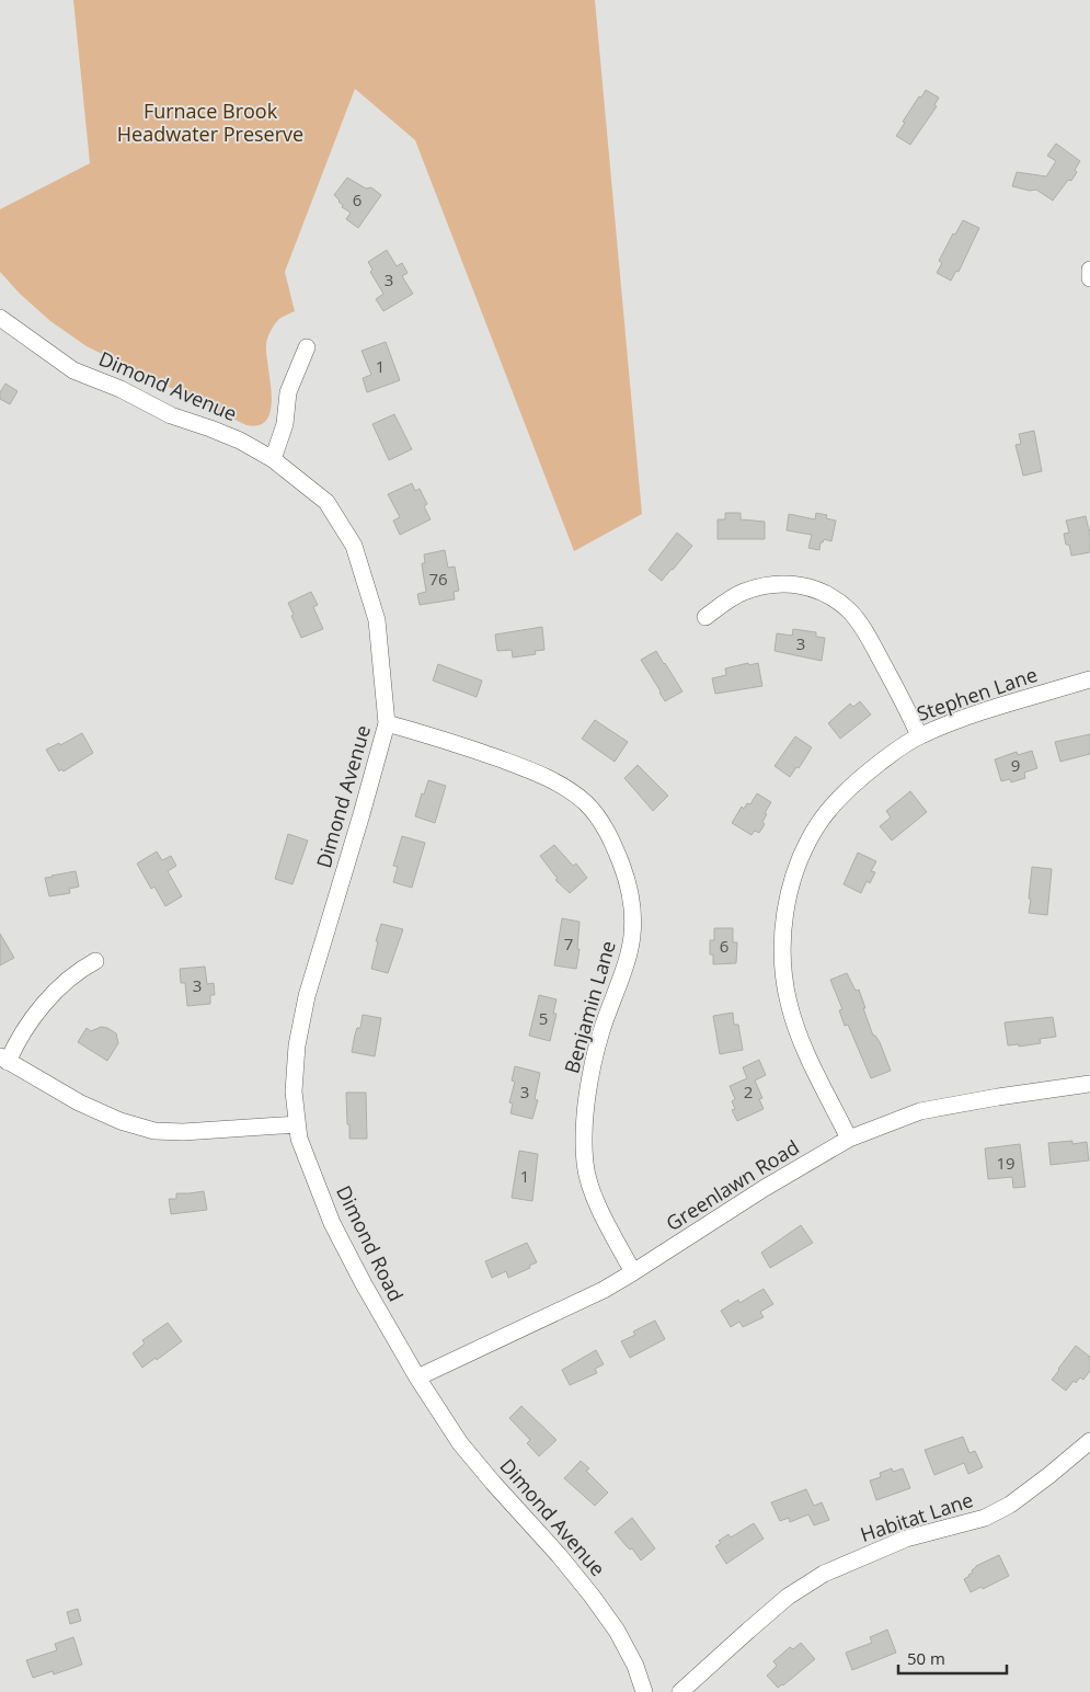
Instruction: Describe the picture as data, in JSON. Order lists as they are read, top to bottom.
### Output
{
  "streets": {
    "street": [
      "Dimond Avenue",
      "Stephen Lane",
      "Benjamin Lane",
      "Greenlawn Road",
      "Dimond Road",
      "Habitat Lane"
    ]
  },
  "crossings": [
    ["Dimond Avenue", "Benjamin Lane"],
    ["Dimond Avenue", "Greenlawn Road"],
    ["Dimond Avenue", "Dimond Road"],
    ["Stephen Lane", "Greenlawn Road"],
    ["Benjamin Lane", "Greenlawn Road"],
    ["Greenlawn Road", "Dimond Road"]
  ],
  "parks": ["Furnace Brook Headwater Preserve"],
  "house_numbers": [
    "6",
    "3",
    "1",
    "76",
    "3",
    "9",
    "7",
    "6",
    "3",
    "5",
    "3",
    "2",
    "19",
    "1"
  ],
  "scale_bar": "50 m"
}
